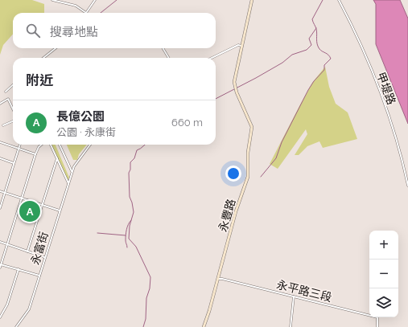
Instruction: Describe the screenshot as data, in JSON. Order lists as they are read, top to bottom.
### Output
{
  "streets": {
    "street": [
      "甲堤路",
      "永豐路",
      "永富街",
      "永平路三段"
    ]
  },
  "crossings": [
    ["永豐路", "永平路三段"]
  ],
  "page": {
    "search": "搜尋地點",
    "heading": "附近",
    "list": [
      {
        "mark": "A",
        "name": "長億公園",
        "note": "公園 · 永康街",
        "value": "660 m"
      }
    ],
    "pins": "A",
    "map_buttons": ["+", "−"]
  }
}
